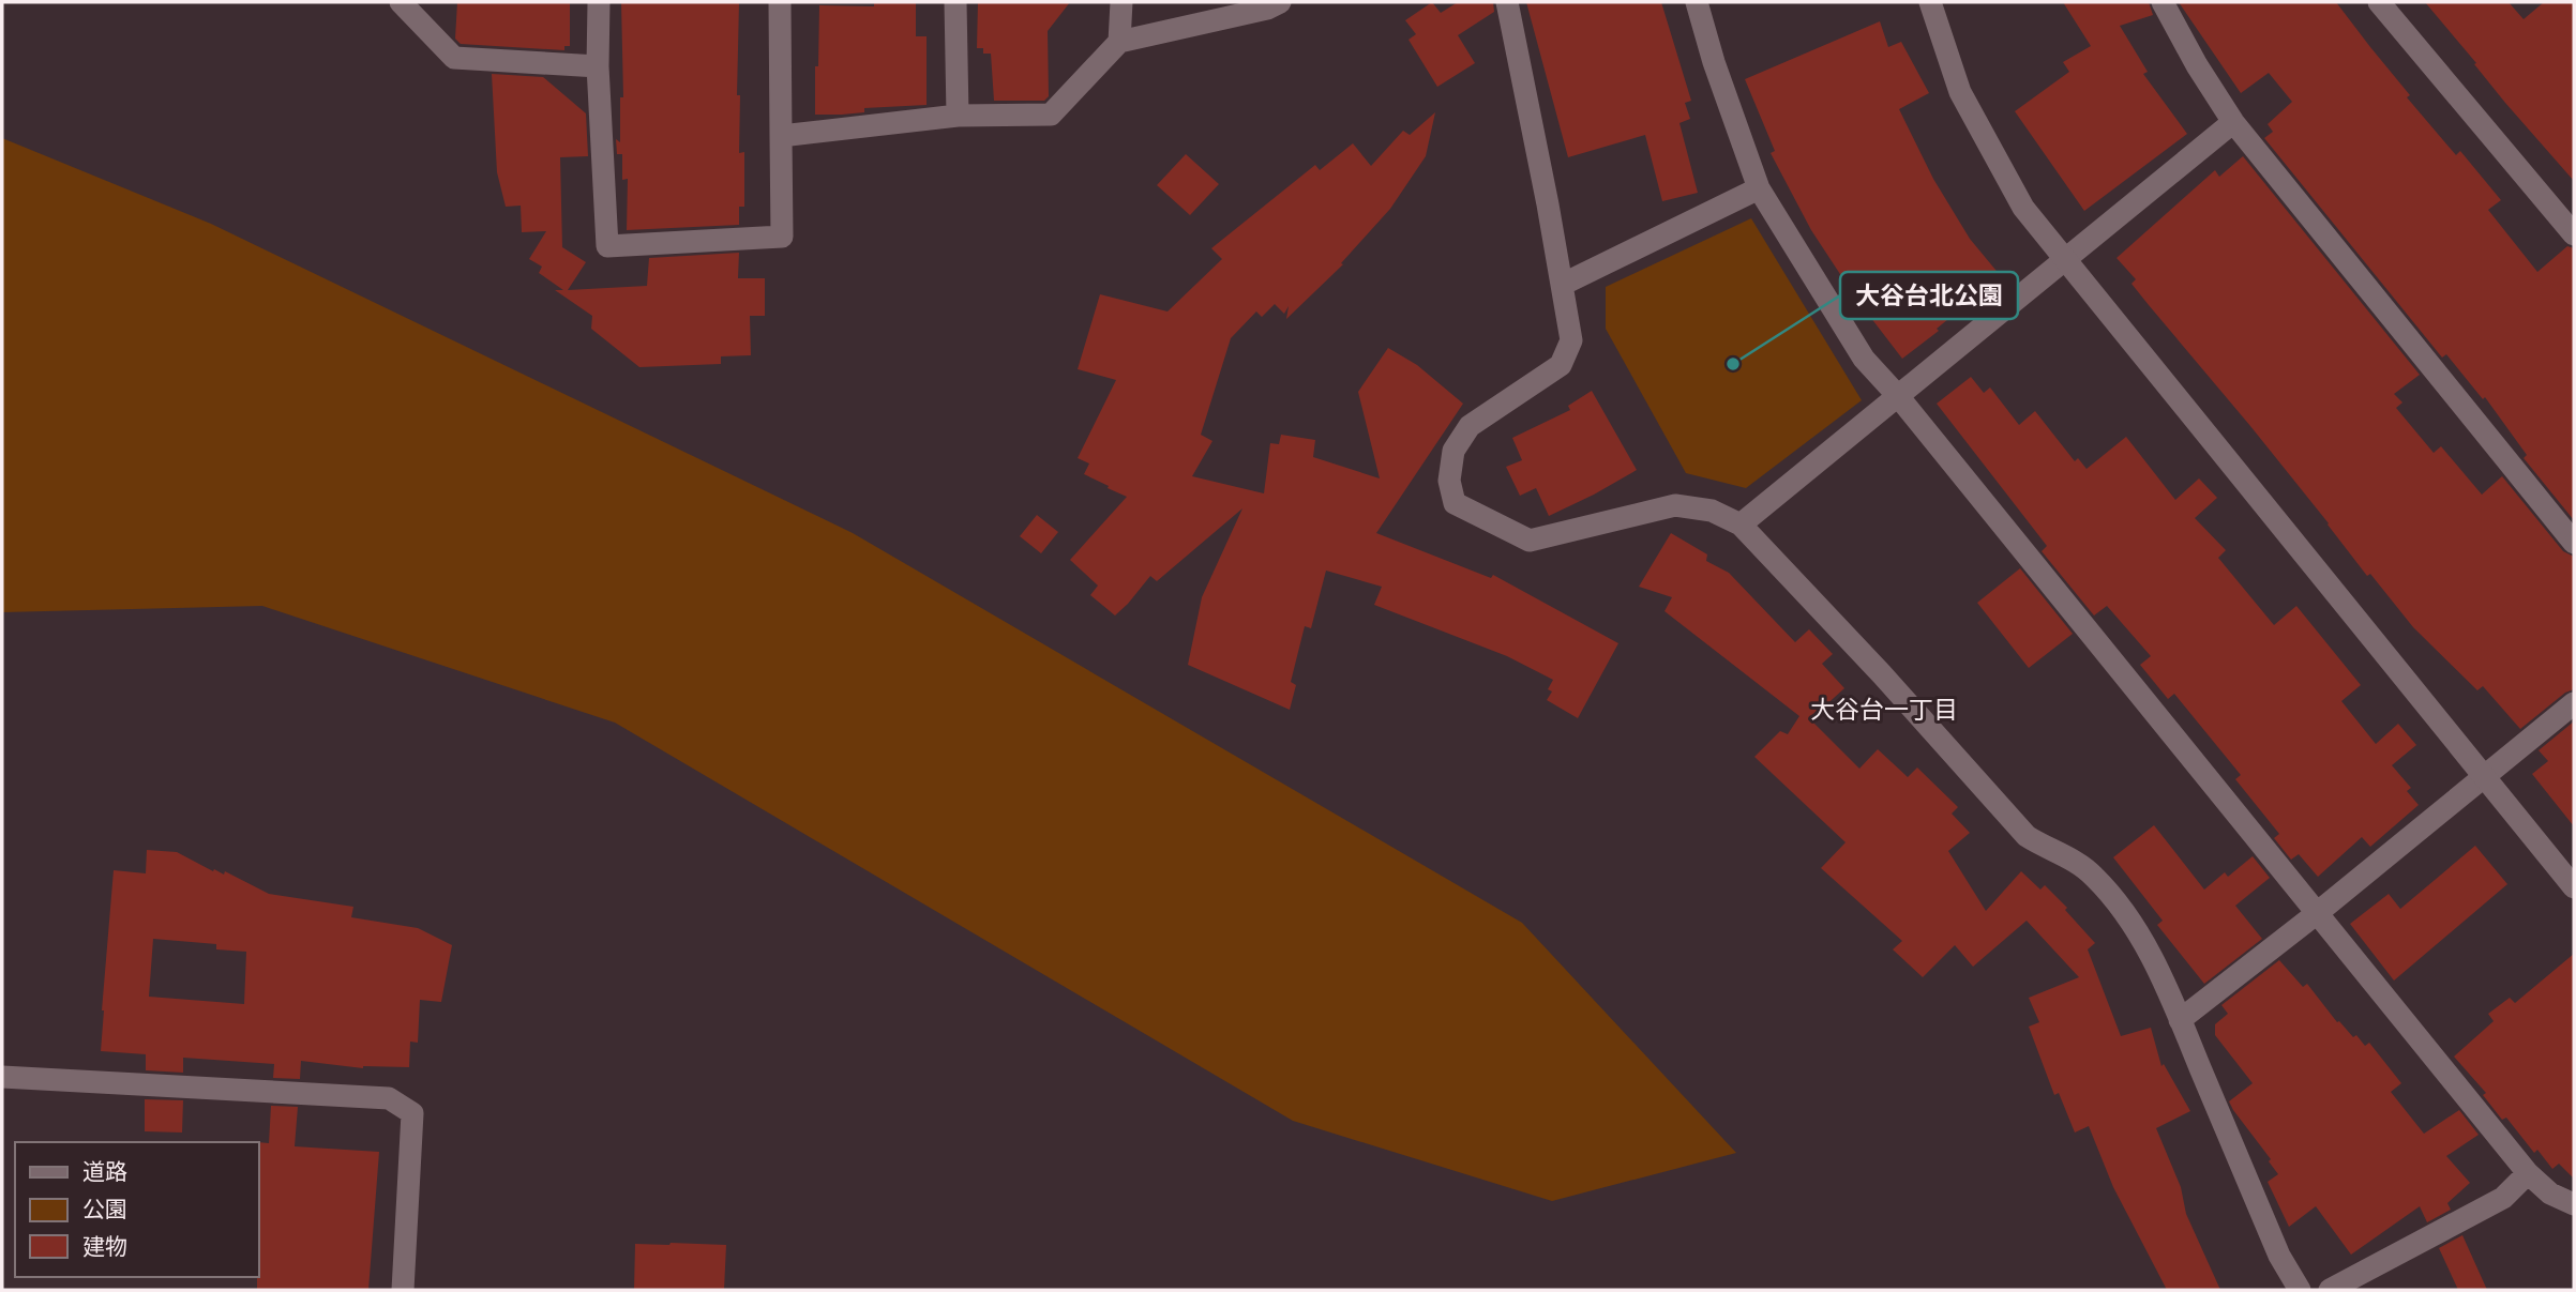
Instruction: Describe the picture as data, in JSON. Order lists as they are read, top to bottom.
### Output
{
  "districts": ["大谷台一丁目"],
  "places": ["大谷台北公園"],
  "legend": ["道路", "公園", "建物"]
}
